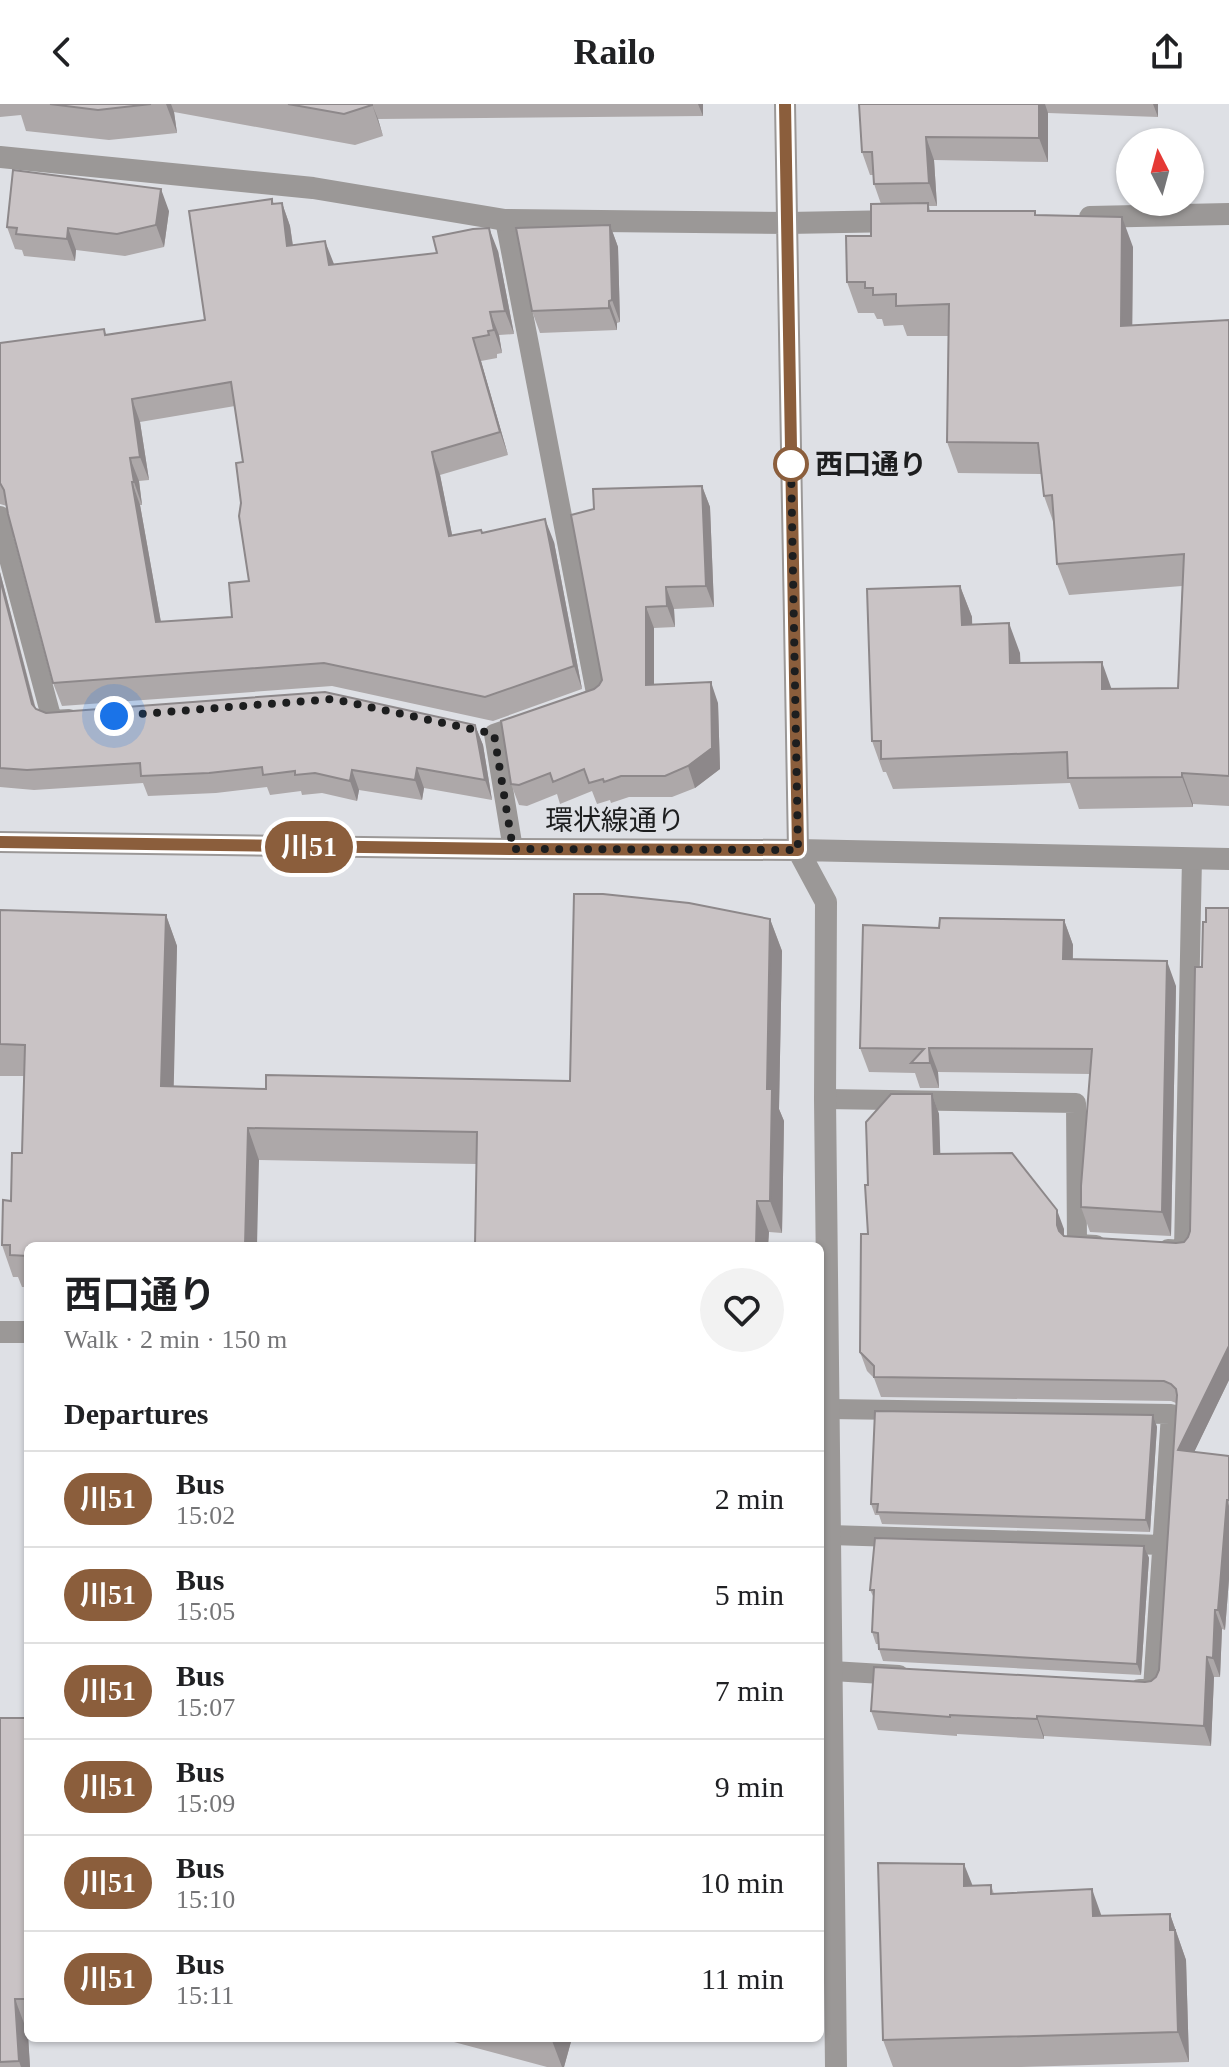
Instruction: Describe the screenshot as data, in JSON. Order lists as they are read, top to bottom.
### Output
{
  "streets": {
    "street": ["環状線通り"]
  },
  "places": ["西口通り"],
  "lines": ["bus line 川51"],
  "north": "top",
  "page": {
    "header": "Railo",
    "on_map": "川51",
    "heading": [
      ["西口通り", "Walk · 2 min · 150 m"],
      "Departures"
    ],
    "list": [
      {
        "mark": "川51",
        "name": "Bus",
        "note": "15:02",
        "value": "2 min"
      },
      {
        "mark": "川51",
        "name": "Bus",
        "note": "15:05",
        "value": "5 min"
      },
      {
        "mark": "川51",
        "name": "Bus",
        "note": "15:07",
        "value": "7 min"
      },
      {
        "mark": "川51",
        "name": "Bus",
        "note": "15:09",
        "value": "9 min"
      },
      {
        "mark": "川51",
        "name": "Bus",
        "note": "15:10",
        "value": "10 min"
      },
      {
        "mark": "川51",
        "name": "Bus",
        "note": "15:11",
        "value": "11 min"
      }
    ]
  }
}
